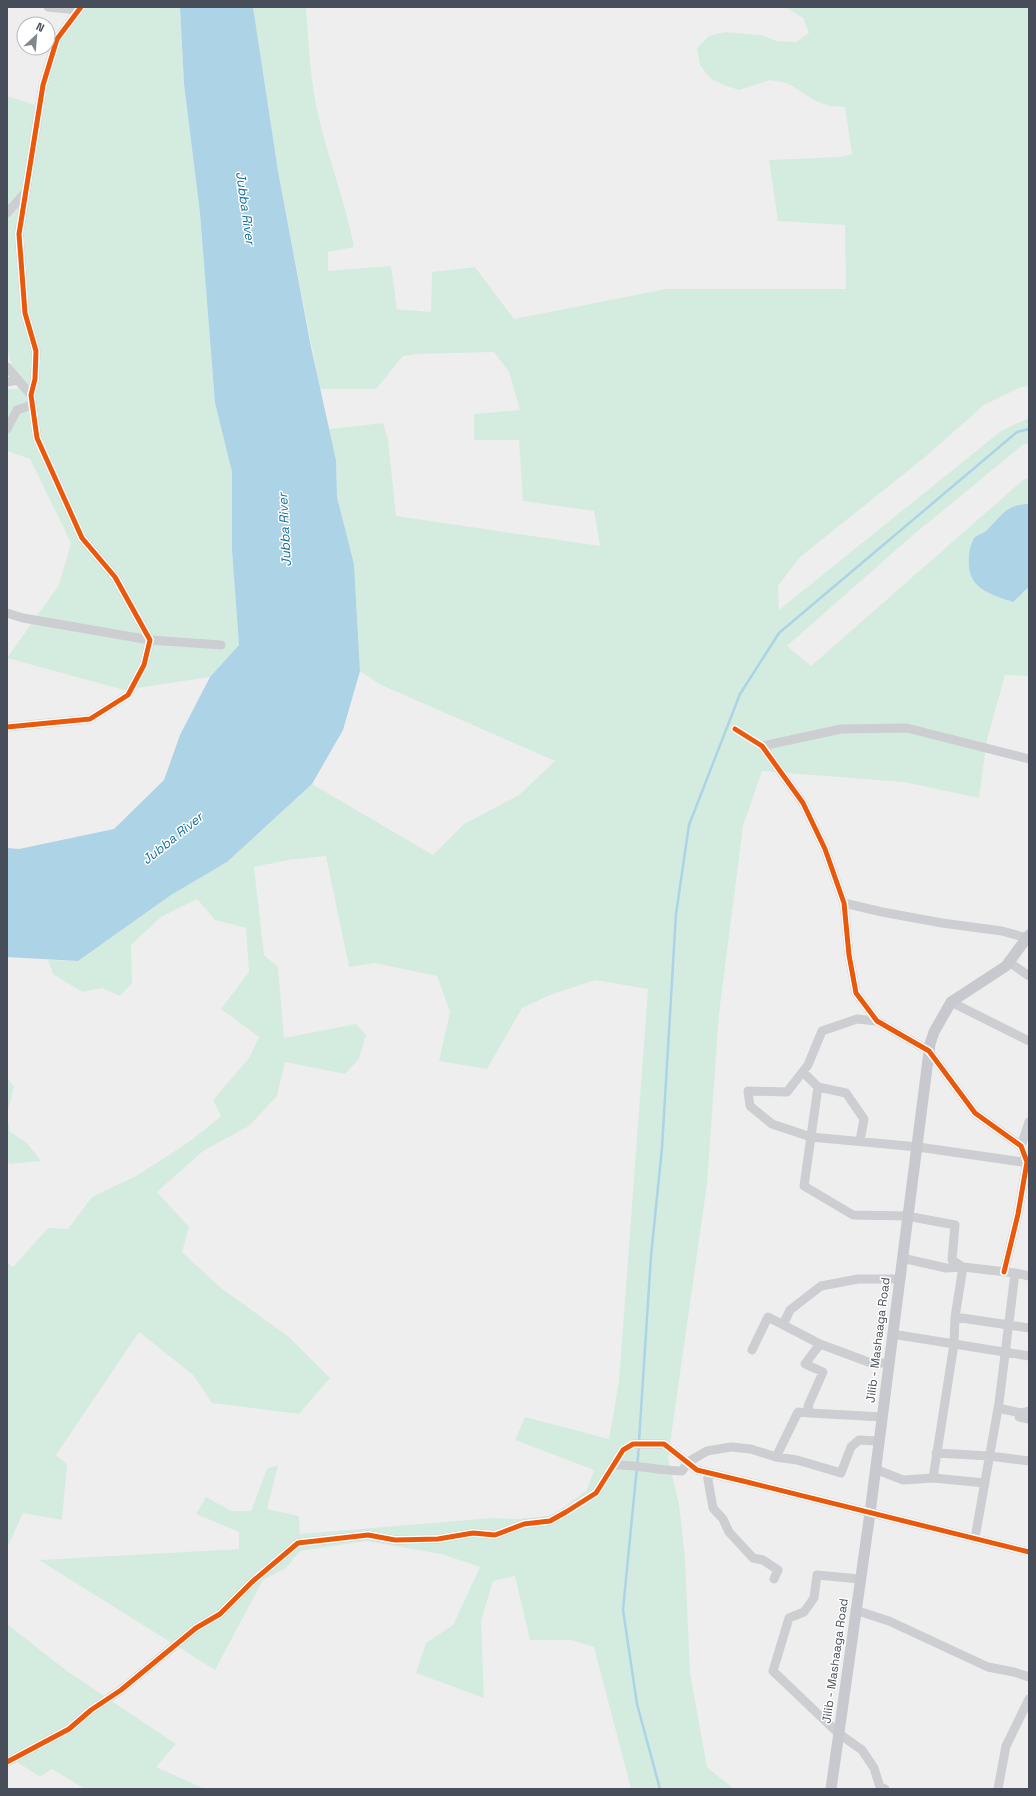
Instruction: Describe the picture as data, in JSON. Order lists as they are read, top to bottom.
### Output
{
  "streets": {
    "main road": ["Jilib - Mashaaga Road"]
  },
  "water": ["Jubba River"],
  "north": "top right"
}
